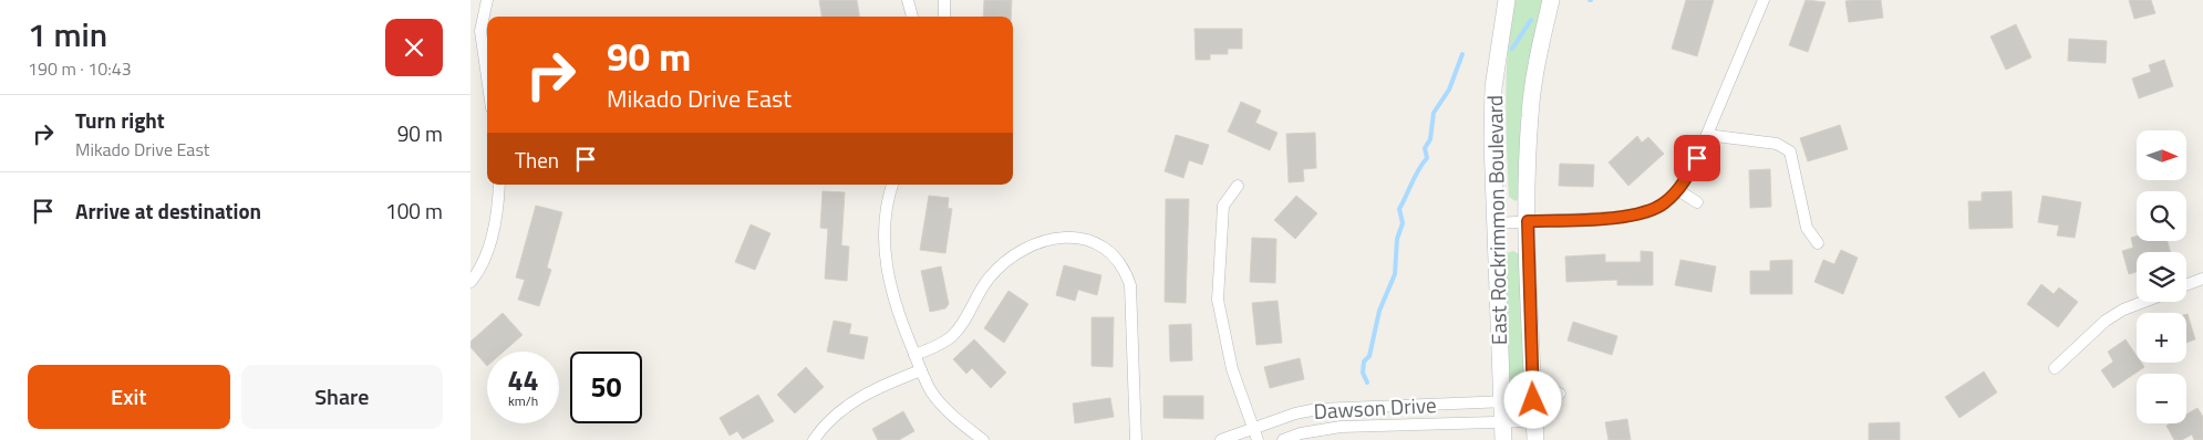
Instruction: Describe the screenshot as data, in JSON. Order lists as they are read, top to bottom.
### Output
{
  "streets": {
    "main road": ["East Rockrimmon Boulevard"],
    "street": ["Dawson Drive"]
  },
  "crossings": [
    ["East Rockrimmon Boulevard", "Dawson Drive"]
  ],
  "north": "right",
  "page": {
    "heading": ["1 min", "190 m · 10:43"],
    "turn": ["90 m", "Mikado Drive East"],
    "list": [
      {
        "name": "Turn right",
        "note": "Mikado Drive East",
        "value": "90 m"
      },
      {
        "name": "Arrive at destination",
        "value": "100 m"
      }
    ],
    "map_buttons": ["+", "−"],
    "then": "Then",
    "speed": "44 km/h",
    "limit": "50",
    "buttons": ["Exit", "Share"]
  }
}
